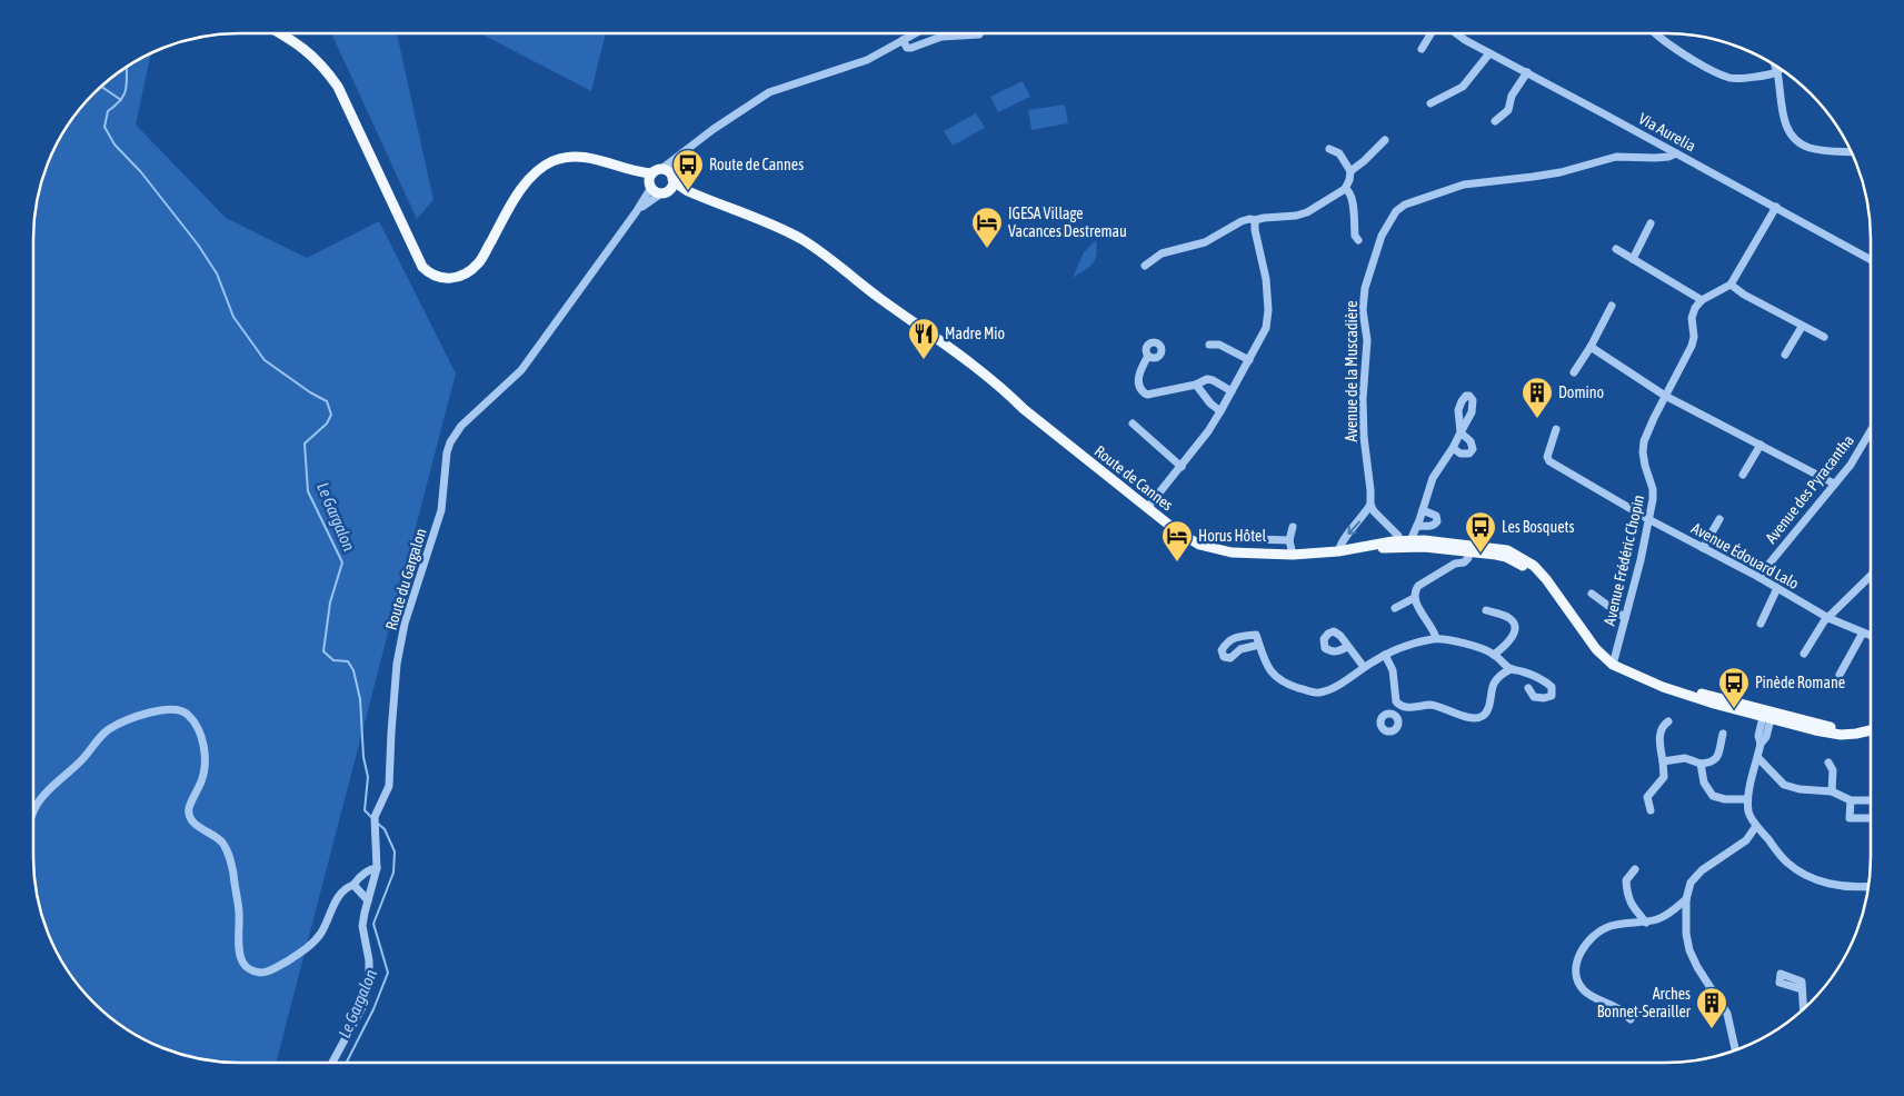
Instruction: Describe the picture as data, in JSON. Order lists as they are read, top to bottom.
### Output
{
  "streets": {
    "main road": ["Route de Cannes"],
    "street": [
      "Via Aurelia",
      "Avenue de la Muscadière",
      "Avenue des Pyracantha",
      "Avenue Édouard Lalo",
      "Avenue Frédéric Chopin",
      "Route du Gargalon"
    ]
  },
  "crossings": [
    ["Via Aurelia", "Avenue de la Muscadière"],
    ["Route de Cannes", "Avenue Frédéric Chopin"],
    ["Route de Cannes", "Route du Gargalon"],
    ["Avenue des Pyracantha", "Avenue Édouard Lalo"],
    ["Avenue Édouard Lalo", "Avenue Frédéric Chopin"]
  ],
  "water": ["Le Gargalon"],
  "places": {
    "bus stop": ["Route de Cannes", "Les Bosquets", "Pinède Romane"],
    "hotel": ["IGESA Village Vacances Destremau", "Horus Hôtel"],
    "restaurant": ["Madre Mio"],
    "building": ["Domino", "Arches Bonnet-Serailler"]
  }
}
